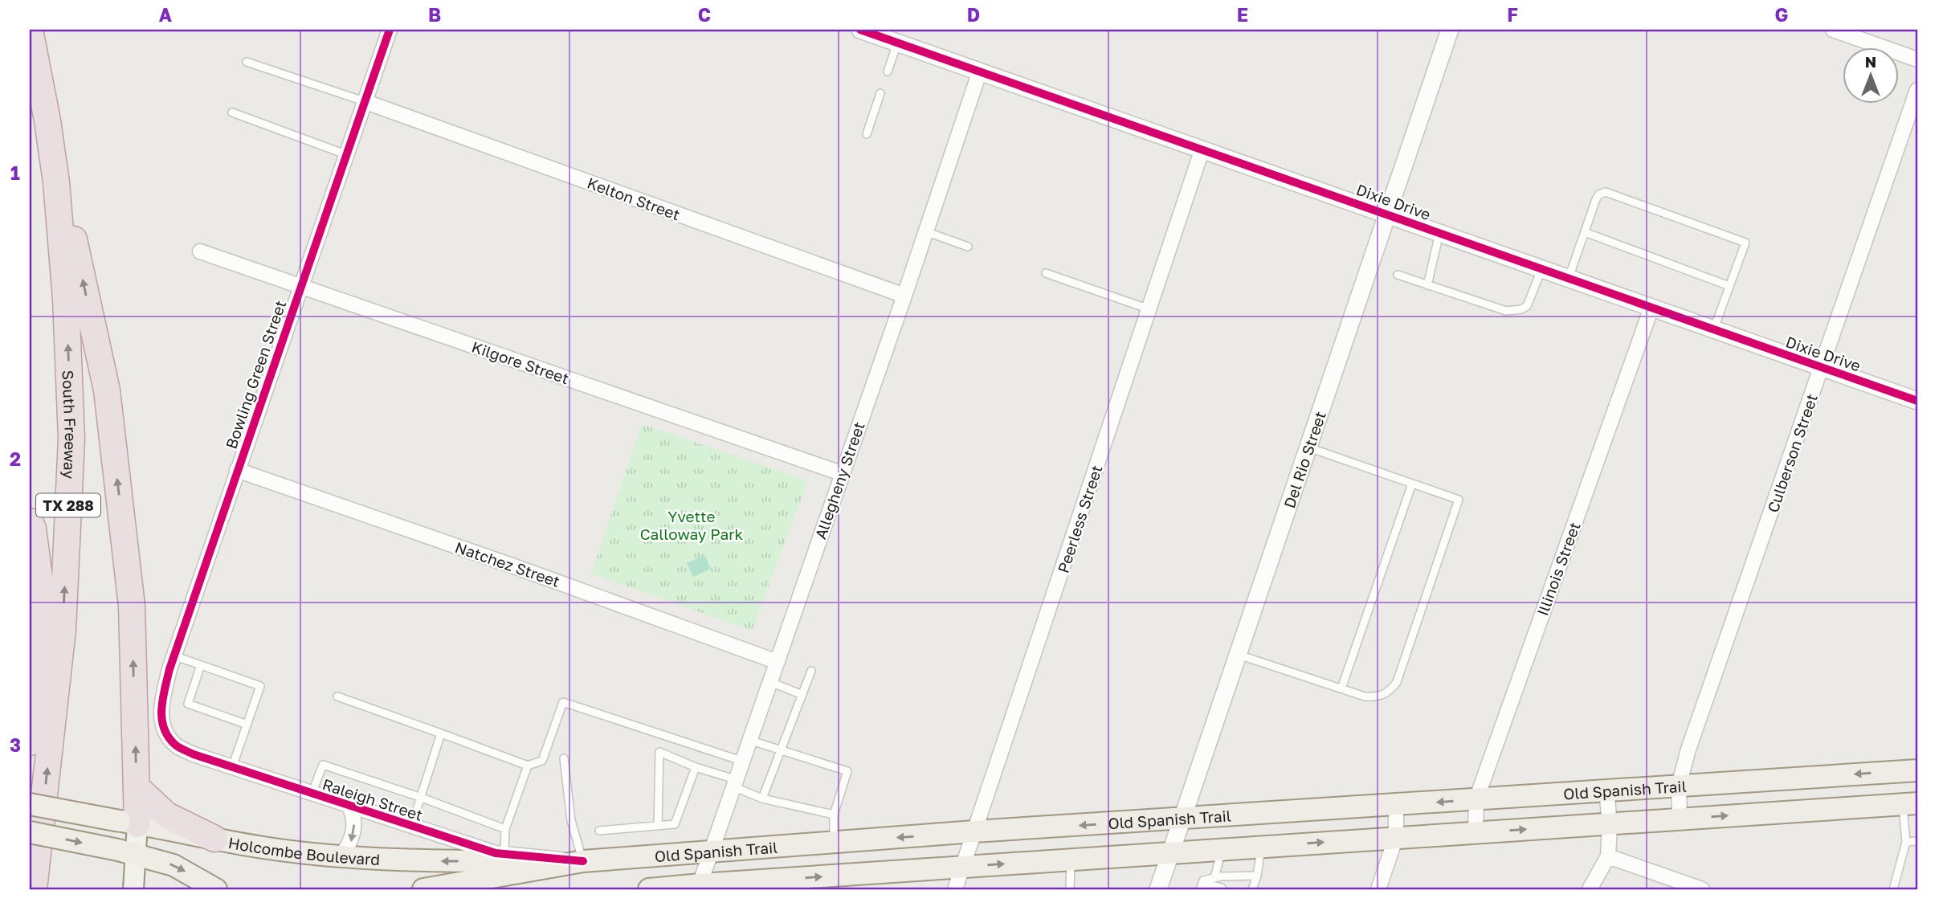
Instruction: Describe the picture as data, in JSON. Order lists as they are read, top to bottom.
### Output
{
  "streets": {
    "highway": ["South Freeway", "TX 288"],
    "main road": ["Old Spanish Trail", "Holcombe Boulevard"],
    "street": [
      "Kelton Street",
      "Dixie Drive",
      "Kilgore Street",
      "Bowling Green Street",
      "Culberson Street",
      "Del Rio Street",
      "Allegheny Street",
      "Peerless Street",
      "Natchez Street",
      "Illinois Street",
      "Raleigh Street"
    ]
  },
  "crossings": [
    ["Kelton Street", "Bowling Green Street"],
    ["Kelton Street", "Allegheny Street"],
    ["Dixie Drive", "Culberson Street"],
    ["Dixie Drive", "Del Rio Street"],
    ["Dixie Drive", "Allegheny Street"],
    ["Dixie Drive", "Peerless Street"],
    ["Dixie Drive", "Illinois Street"],
    ["Kilgore Street", "Bowling Green Street"],
    ["Kilgore Street", "Allegheny Street"],
    ["Bowling Green Street", "Natchez Street"],
    ["Bowling Green Street", "Raleigh Street"],
    ["Culberson Street", "Old Spanish Trail"],
    ["Del Rio Street", "Old Spanish Trail"],
    ["Allegheny Street", "Natchez Street"],
    ["Allegheny Street", "Old Spanish Trail"],
    ["Peerless Street", "Old Spanish Trail"],
    ["Illinois Street", "Old Spanish Trail"],
    ["Old Spanish Trail", "Raleigh Street"],
    ["Old Spanish Trail", "Holcombe Boulevard"],
    ["Raleigh Street", "Holcombe Boulevard"]
  ],
  "one_way": ["Holcombe Boulevard"],
  "parks": ["Yvette Calloway Park"],
  "north": "top",
  "grid": {
    "columns": [
      "A",
      "B",
      "C",
      "D",
      "E",
      "F",
      "G"
    ],
    "rows": ["1", "2", "3"]
  }
}
